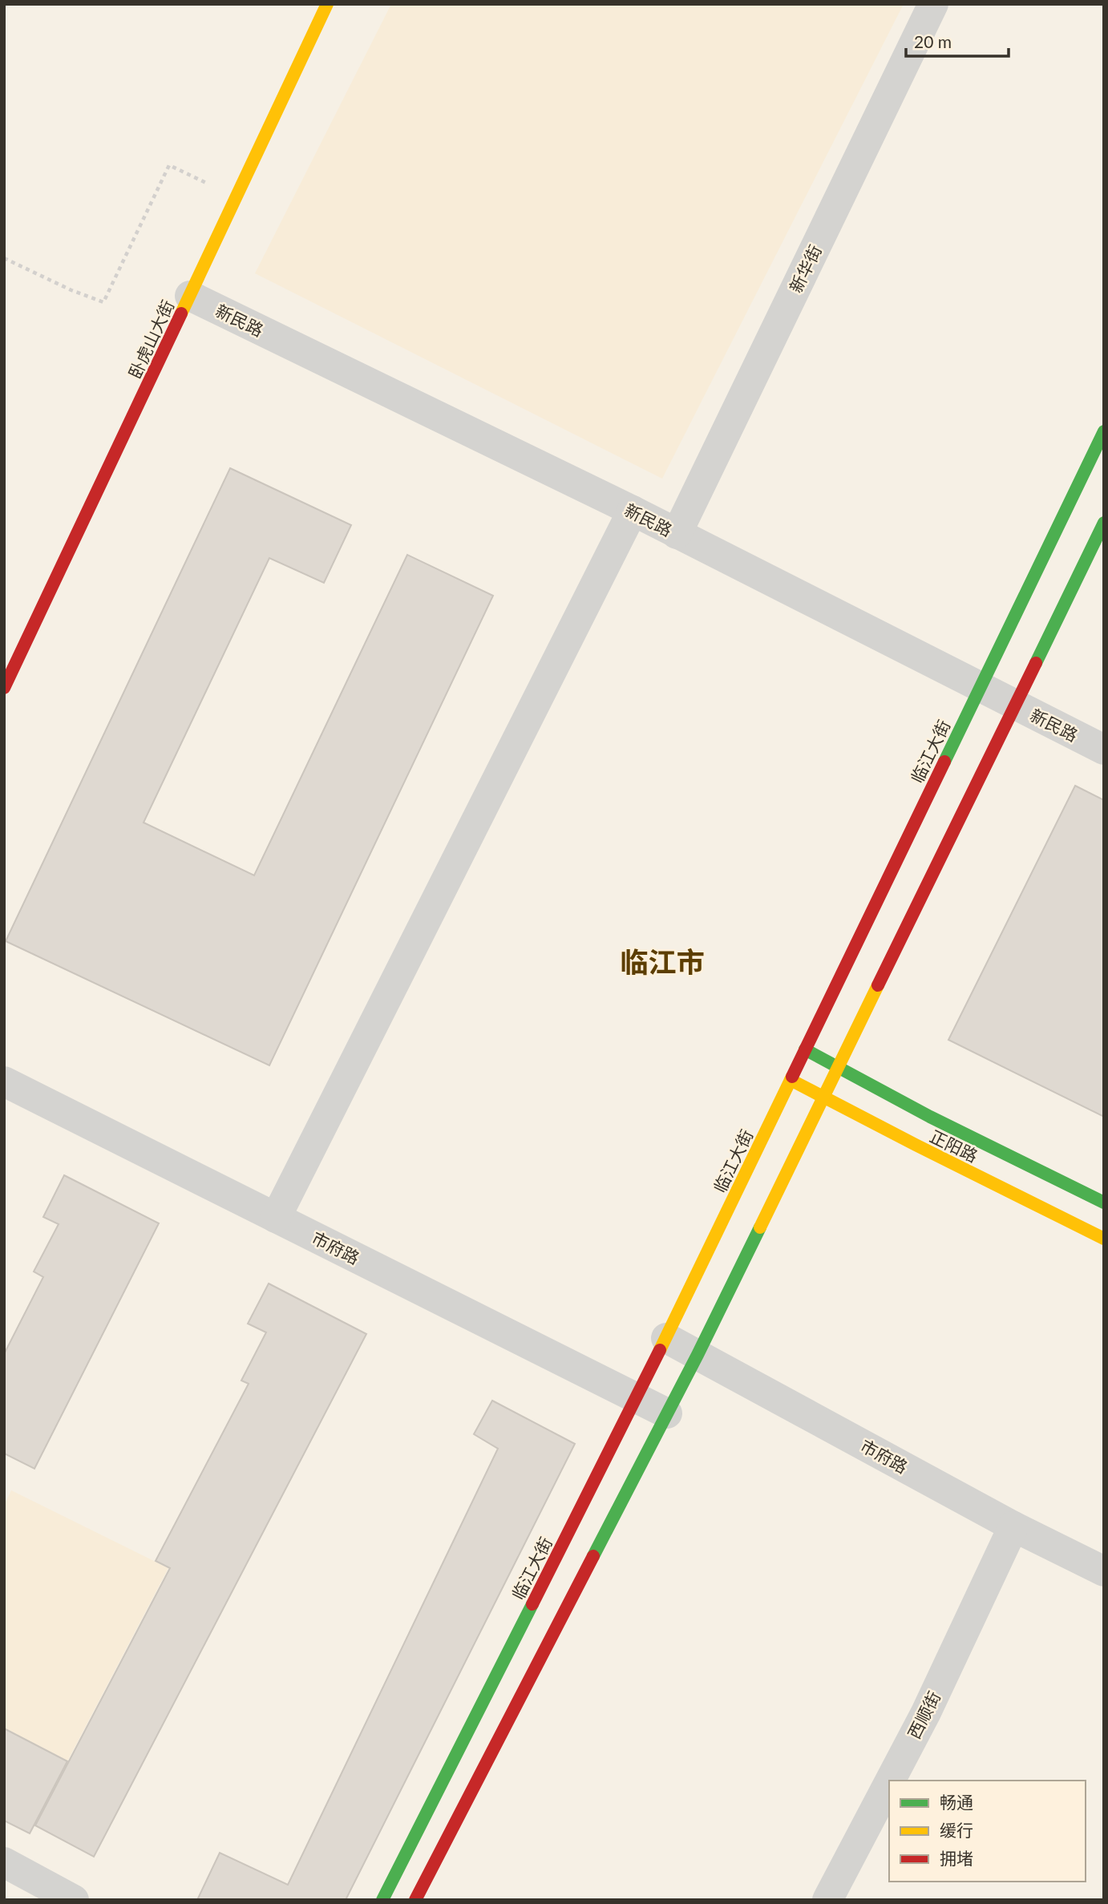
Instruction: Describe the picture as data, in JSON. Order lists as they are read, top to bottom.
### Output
{
  "streets": {
    "main road": ["卧虎山大街", "临江大街", "正阳路"],
    "street": [
      "新华街",
      "新民路",
      "市府路",
      "西顺街"
    ]
  },
  "crossings": [
    ["新华街", "新民路"],
    ["新民路", "卧虎山大街"],
    ["新民路", "临江大街"],
    ["临江大街", "正阳路"],
    ["临江大街", "市府路"],
    ["市府路", "西顺街"]
  ],
  "districts": ["临江市"],
  "legend": ["畅通", "缓行", "拥堵"],
  "scale_bar": "20 m"
}
